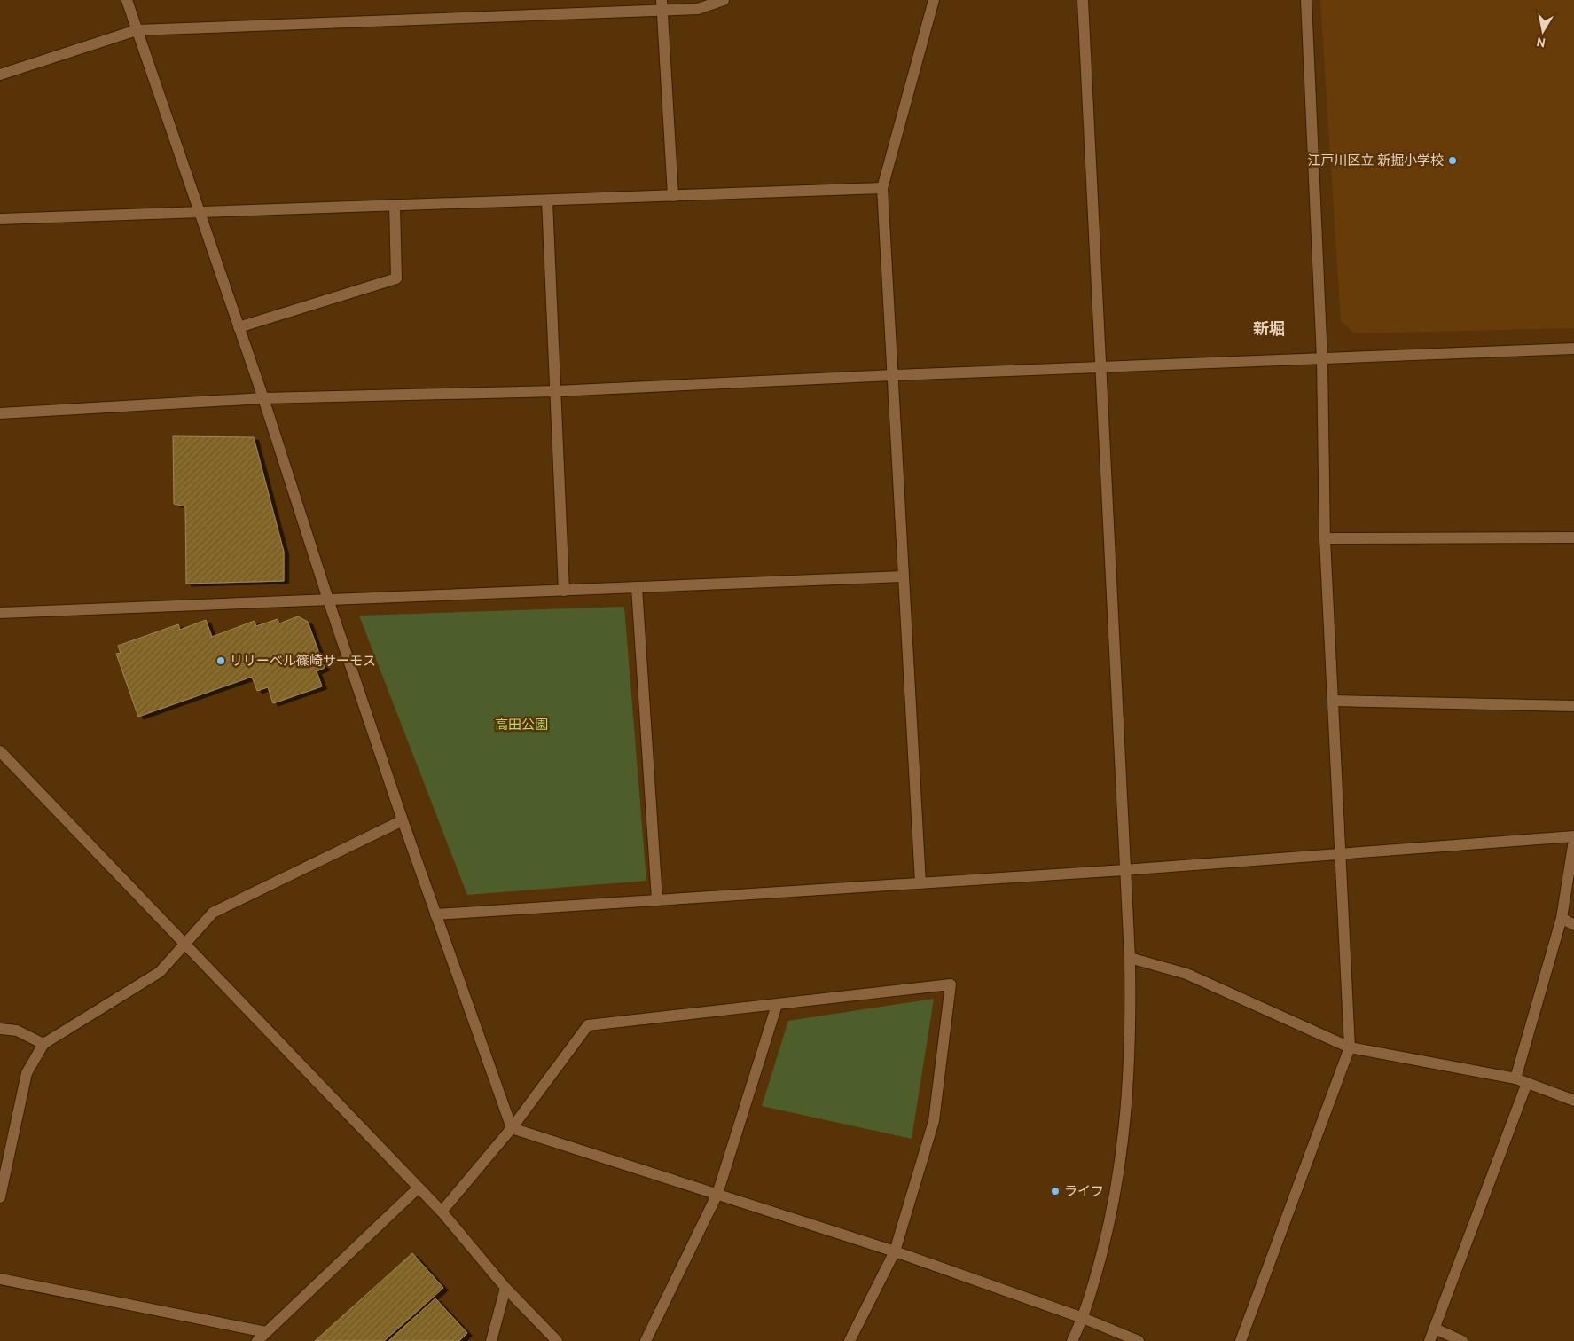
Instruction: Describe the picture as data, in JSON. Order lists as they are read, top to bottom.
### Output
{
  "districts": ["新堀"],
  "parks": ["高田公園"],
  "places": ["江戸川区立 新掘小学校", "リリーベル篠崎サーモス", "ライフ"],
  "north": "bottom"
}
